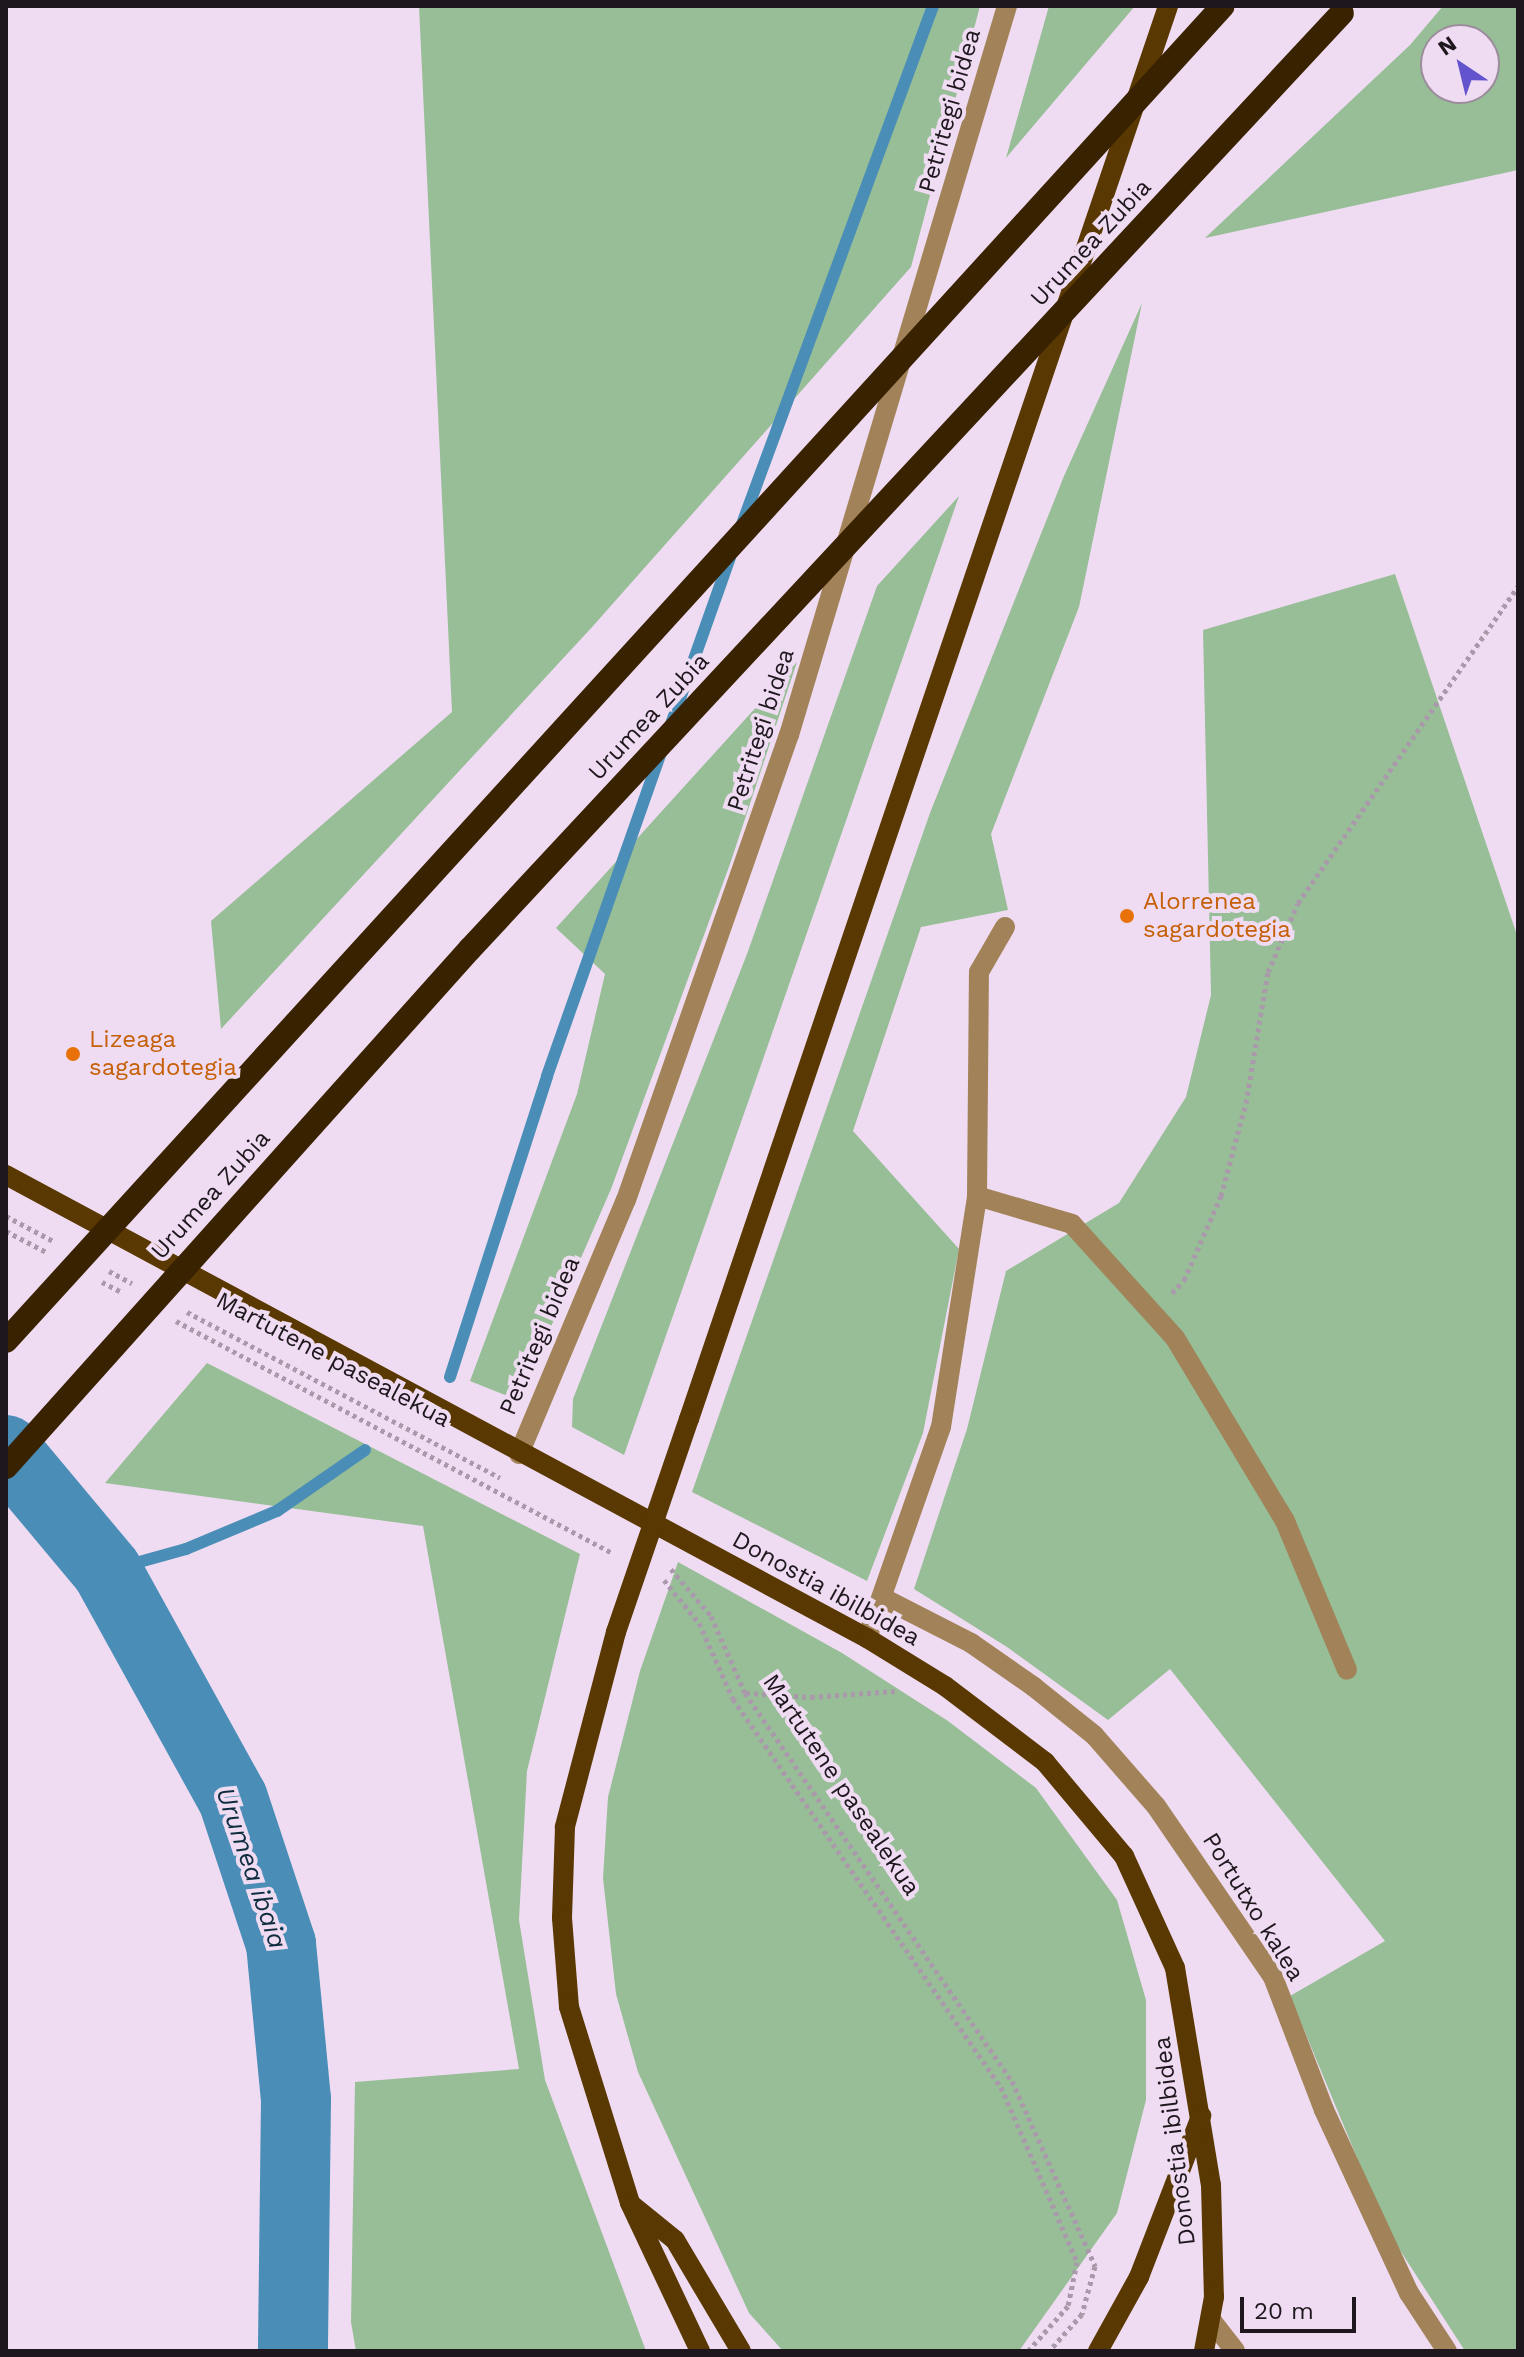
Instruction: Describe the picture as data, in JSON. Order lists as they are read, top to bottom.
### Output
{
  "streets": {
    "highway": ["Urumea Zubia"],
    "main road": ["Donostia ibilbidea"],
    "street": ["Petritegi bidea", "Portutxo kalea"],
    "path": ["Martutene pasealekua"]
  },
  "crossings": [
    ["Petritegi bidea", "Donostia ibilbidea"]
  ],
  "water": ["Urumea ibaia"],
  "places": ["Alorrenea sagardotegia", "Lizeaga sagardotegia"],
  "scale_bar": "20 m",
  "north": "top left"
}
